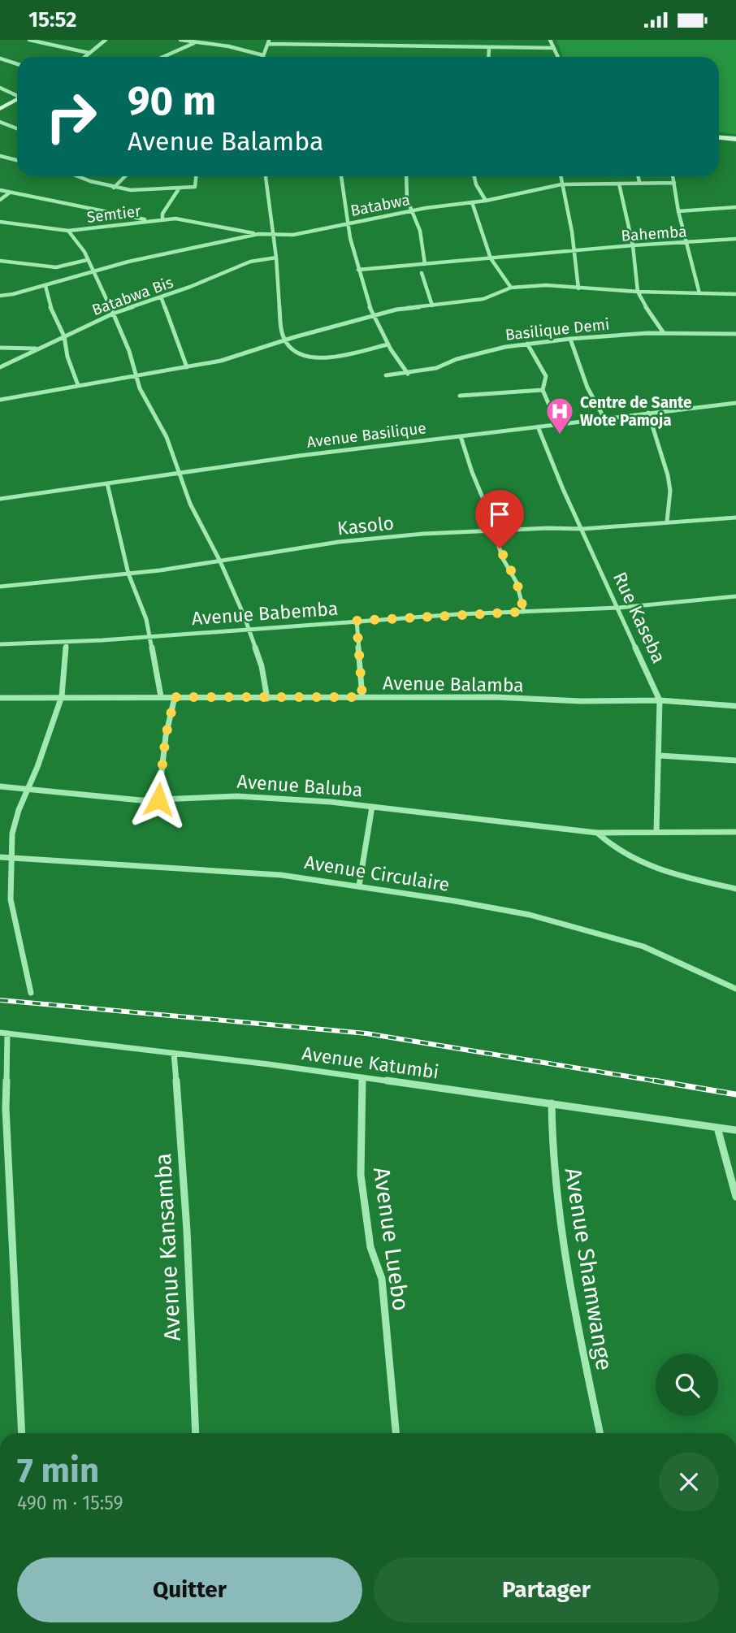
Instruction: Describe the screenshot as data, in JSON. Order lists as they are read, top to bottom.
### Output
{
  "streets": {
    "street": [
      "Batabwa",
      "Semtier",
      "Bahemba",
      "Batabwa Bis",
      "Basilique Demi",
      "Avenue Basilique",
      "Kasolo",
      "Avenue Babemba",
      "Rue Kaseba",
      "Avenue Balamba",
      "Avenue Baluba",
      "Avenue Circulaire",
      "Avenue Katumbi",
      "Avenue Luebo",
      "Avenue Kansamba",
      "Avenue Shamwange"
    ]
  },
  "crossings": [
    ["Batabwa", "Semtier"],
    ["Avenue Basilique", "Rue Kaseba"],
    ["Kasolo", "Rue Kaseba"],
    ["Avenue Babemba", "Rue Kaseba"],
    ["Rue Kaseba", "Avenue Balamba"],
    ["Rue Kaseba", "Avenue Baluba"],
    ["Avenue Katumbi", "Avenue Luebo"],
    ["Avenue Katumbi", "Avenue Kansamba"],
    ["Avenue Katumbi", "Avenue Shamwange"]
  ],
  "places": {
    "hospital": ["Centre de Sante Wote Pamoja"]
  },
  "page": {
    "status": "15:52",
    "turn": ["90 m", "Avenue Balamba"],
    "heading": ["7 min", "490 m · 15:59"],
    "buttons": ["Quitter", "Partager"]
  }
}
